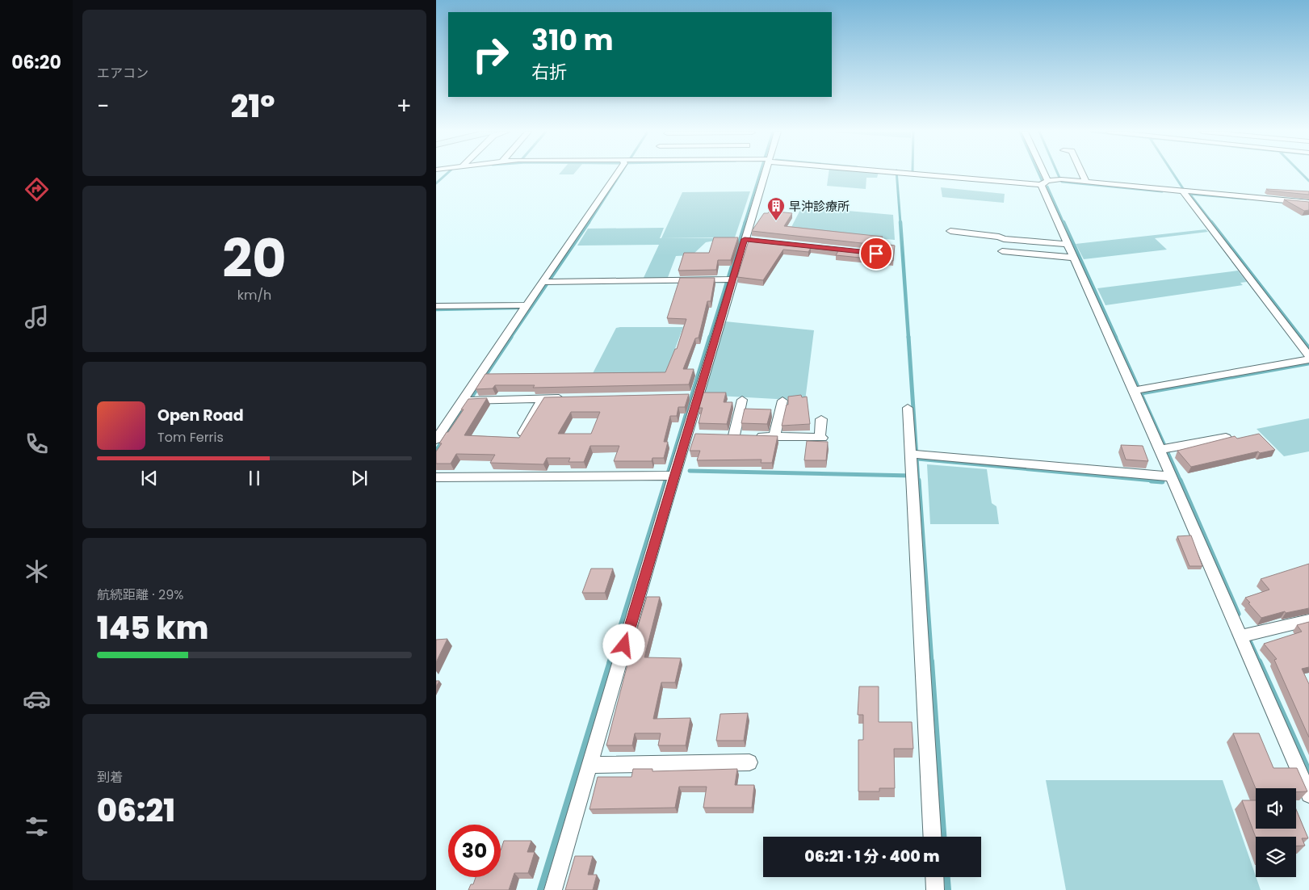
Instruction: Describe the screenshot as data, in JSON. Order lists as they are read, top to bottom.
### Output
{
  "places": {
    "building": ["早沖診療所"]
  },
  "page": {
    "tabs": "06:20",
    "tile": [
      "エアコン",
      ["20", "km/h"],
      ["航続距離 · 29%", "145 km"],
      ["到着", "06:21"]
    ],
    "turn": ["310 m", "右折"],
    "heat": ["−", "21°", "+"],
    "song": ["Open Road", "Tom Ferris"],
    "limit": "30",
    "trip": "06:21 · 1 分 · 400 m"
  }
}
